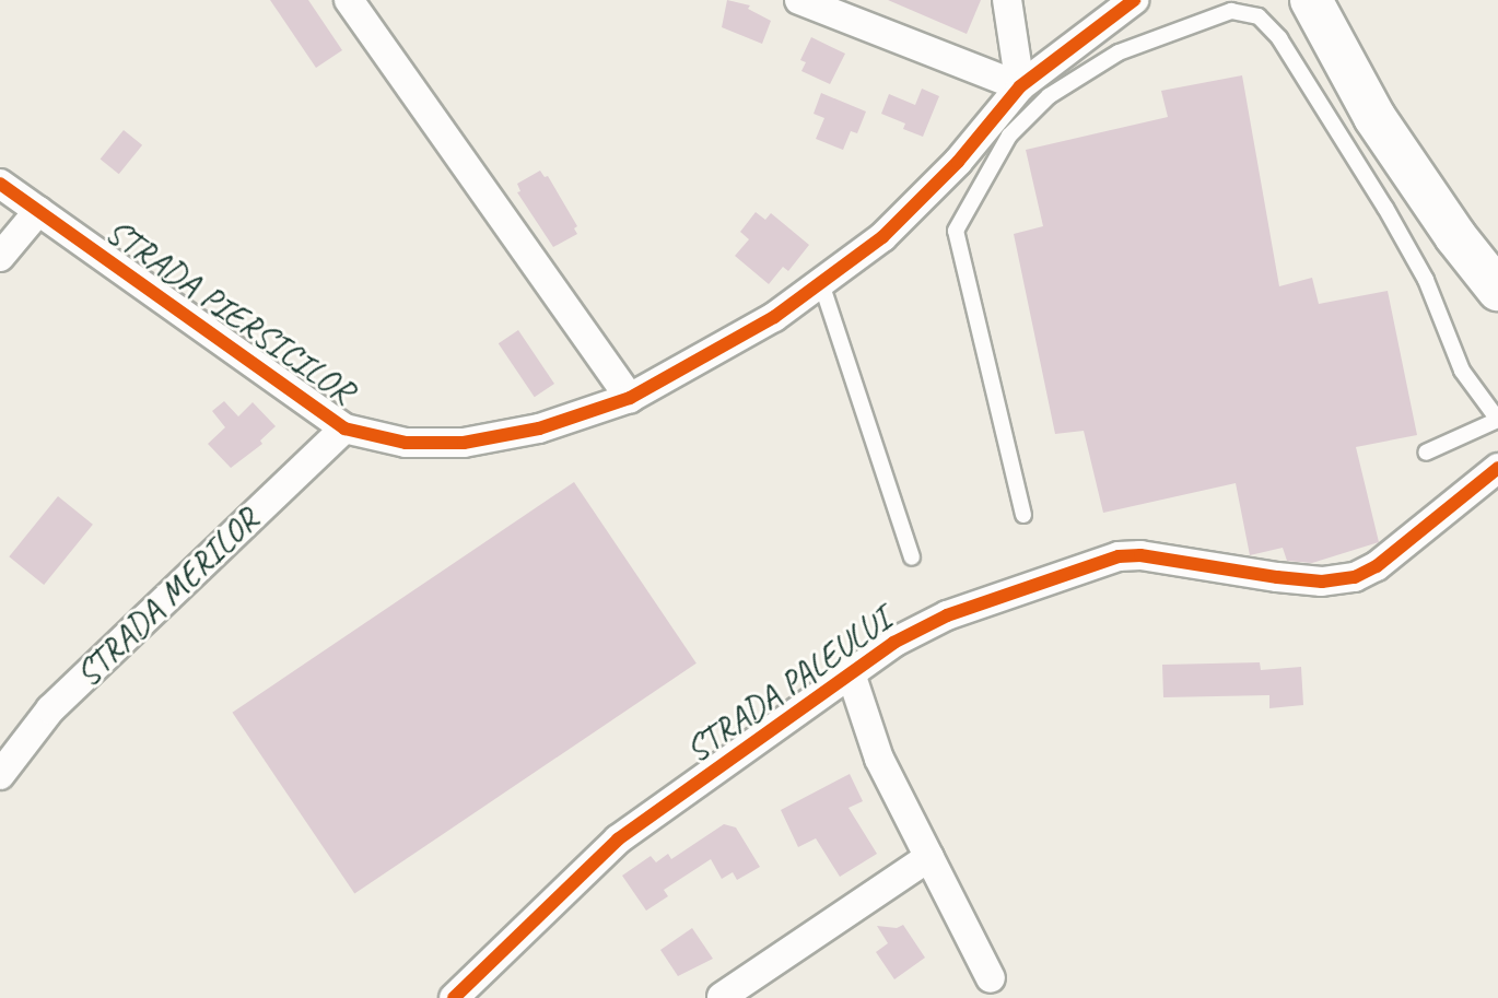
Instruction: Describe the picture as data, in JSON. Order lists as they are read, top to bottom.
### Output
{
  "streets": {
    "street": ["STRADA PIERSICILOR", "STRADA MERILOR", "STRADA PALEULUI"]
  },
  "crossings": [
    ["STRADA PIERSICILOR", "STRADA MERILOR"]
  ]
}
